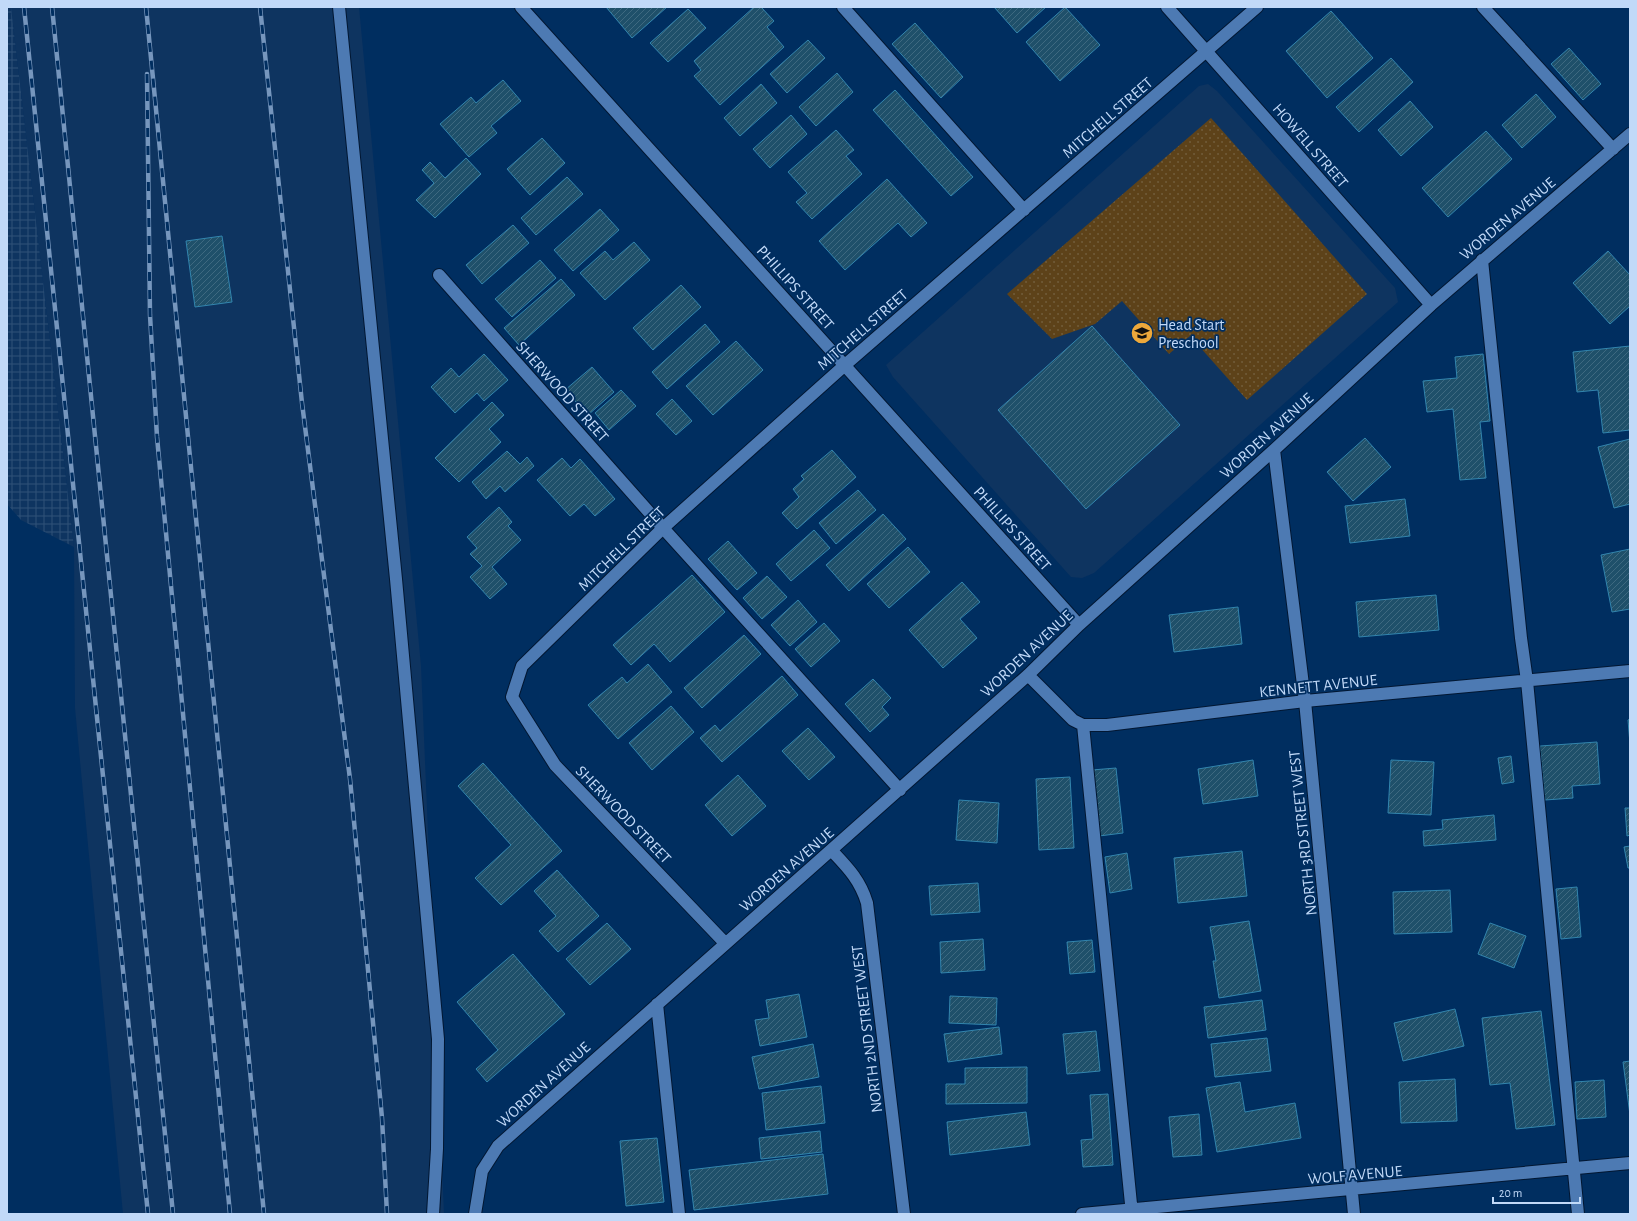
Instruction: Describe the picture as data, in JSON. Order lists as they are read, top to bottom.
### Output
{
  "streets": {
    "street": [
      "MITCHELL STREET",
      "HOWELL STREET",
      "WORDEN AVENUE",
      "PHILLIPS STREET",
      "SHERWOOD STREET",
      "KENNETT AVENUE",
      "NORTH 3RD STREET WEST",
      "NORTH 2ND STREET WEST",
      "WOLF AVENUE"
    ]
  },
  "crossings": [
    ["MITCHELL STREET", "HOWELL STREET"],
    ["MITCHELL STREET", "PHILLIPS STREET"],
    ["MITCHELL STREET", "SHERWOOD STREET"],
    ["HOWELL STREET", "WORDEN AVENUE"],
    ["WORDEN AVENUE", "PHILLIPS STREET"],
    ["WORDEN AVENUE", "SHERWOOD STREET"],
    ["WORDEN AVENUE", "NORTH 3RD STREET WEST"],
    ["WORDEN AVENUE", "NORTH 2ND STREET WEST"],
    ["KENNETT AVENUE", "NORTH 3RD STREET WEST"],
    ["NORTH 3RD STREET WEST", "WOLF AVENUE"]
  ],
  "places": {
    "school or university": ["Head Start Preschool"]
  },
  "scale_bar": "20 m"
}
